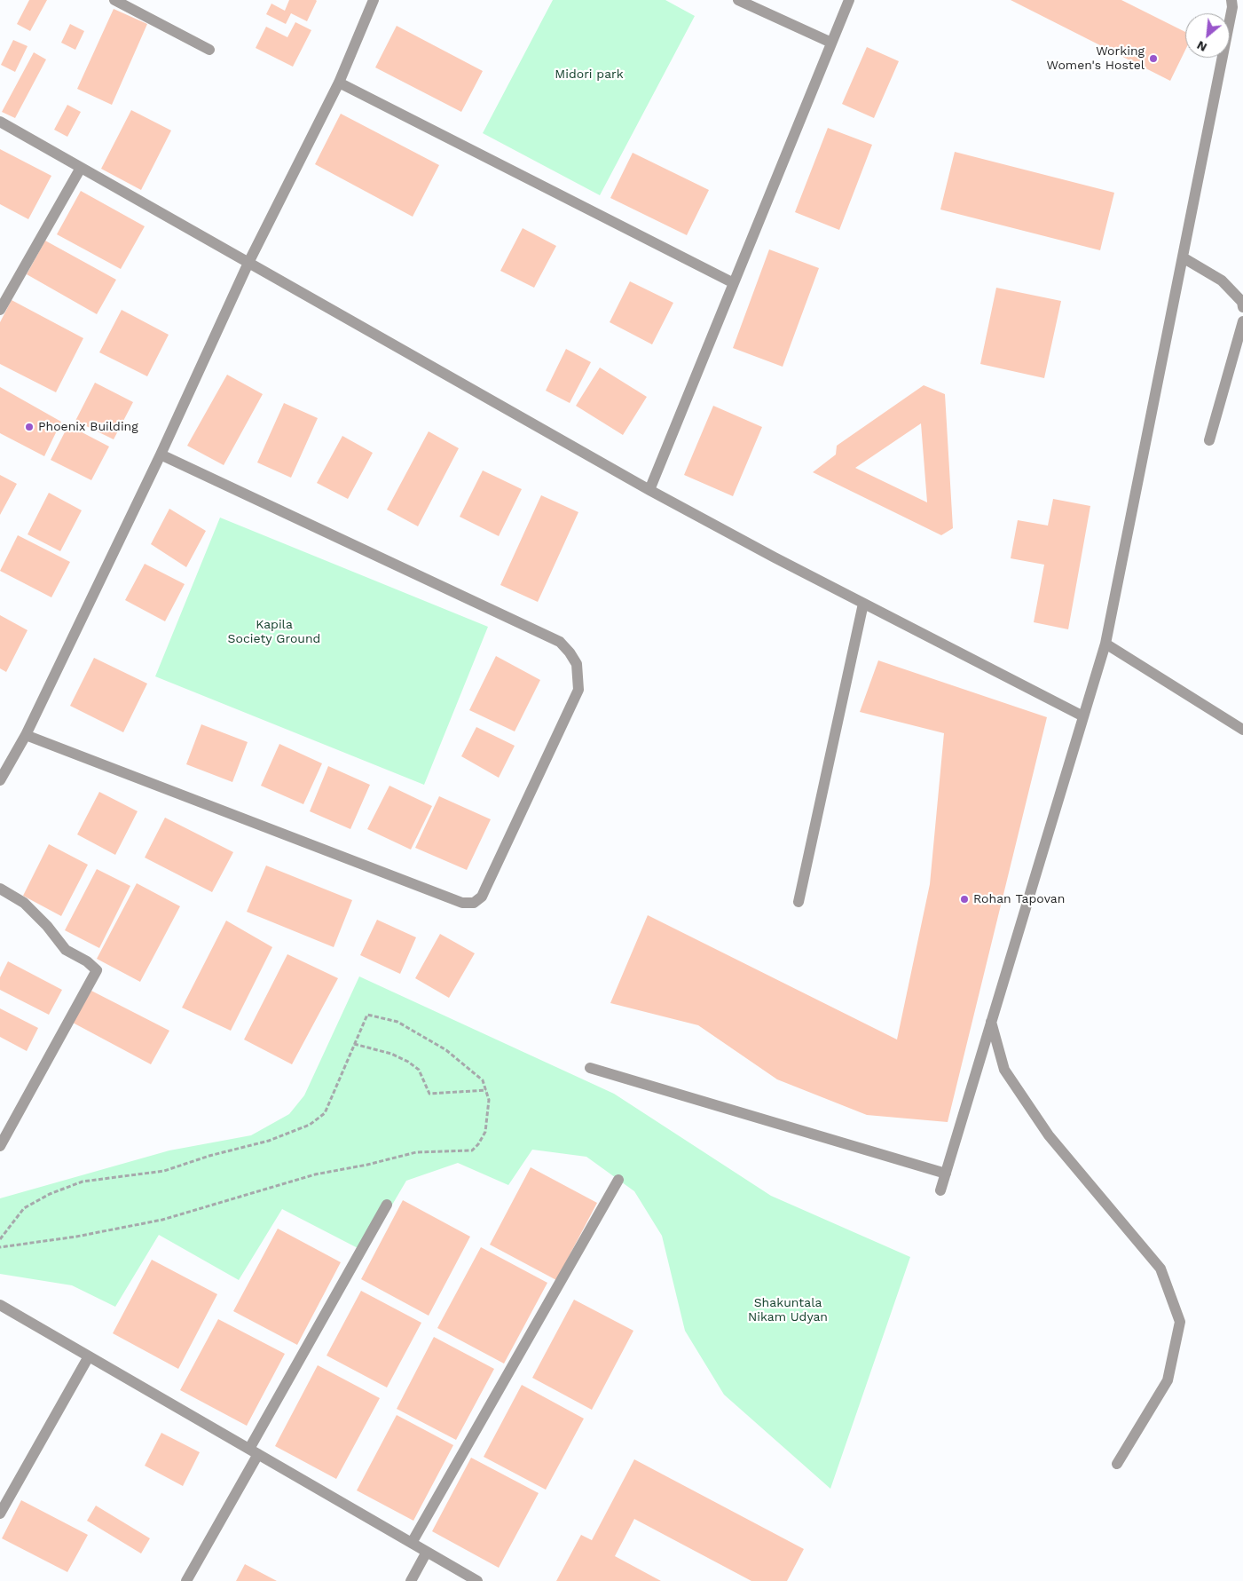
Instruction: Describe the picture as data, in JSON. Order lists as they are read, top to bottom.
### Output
{
  "parks": ["Midori park", "Kapila Society Ground", "Shakuntala Nikam Udyan"],
  "places": ["Working Women's Hostel", "Phoenix Building", "Rohan Tapovan"],
  "north": "bottom left"
}
